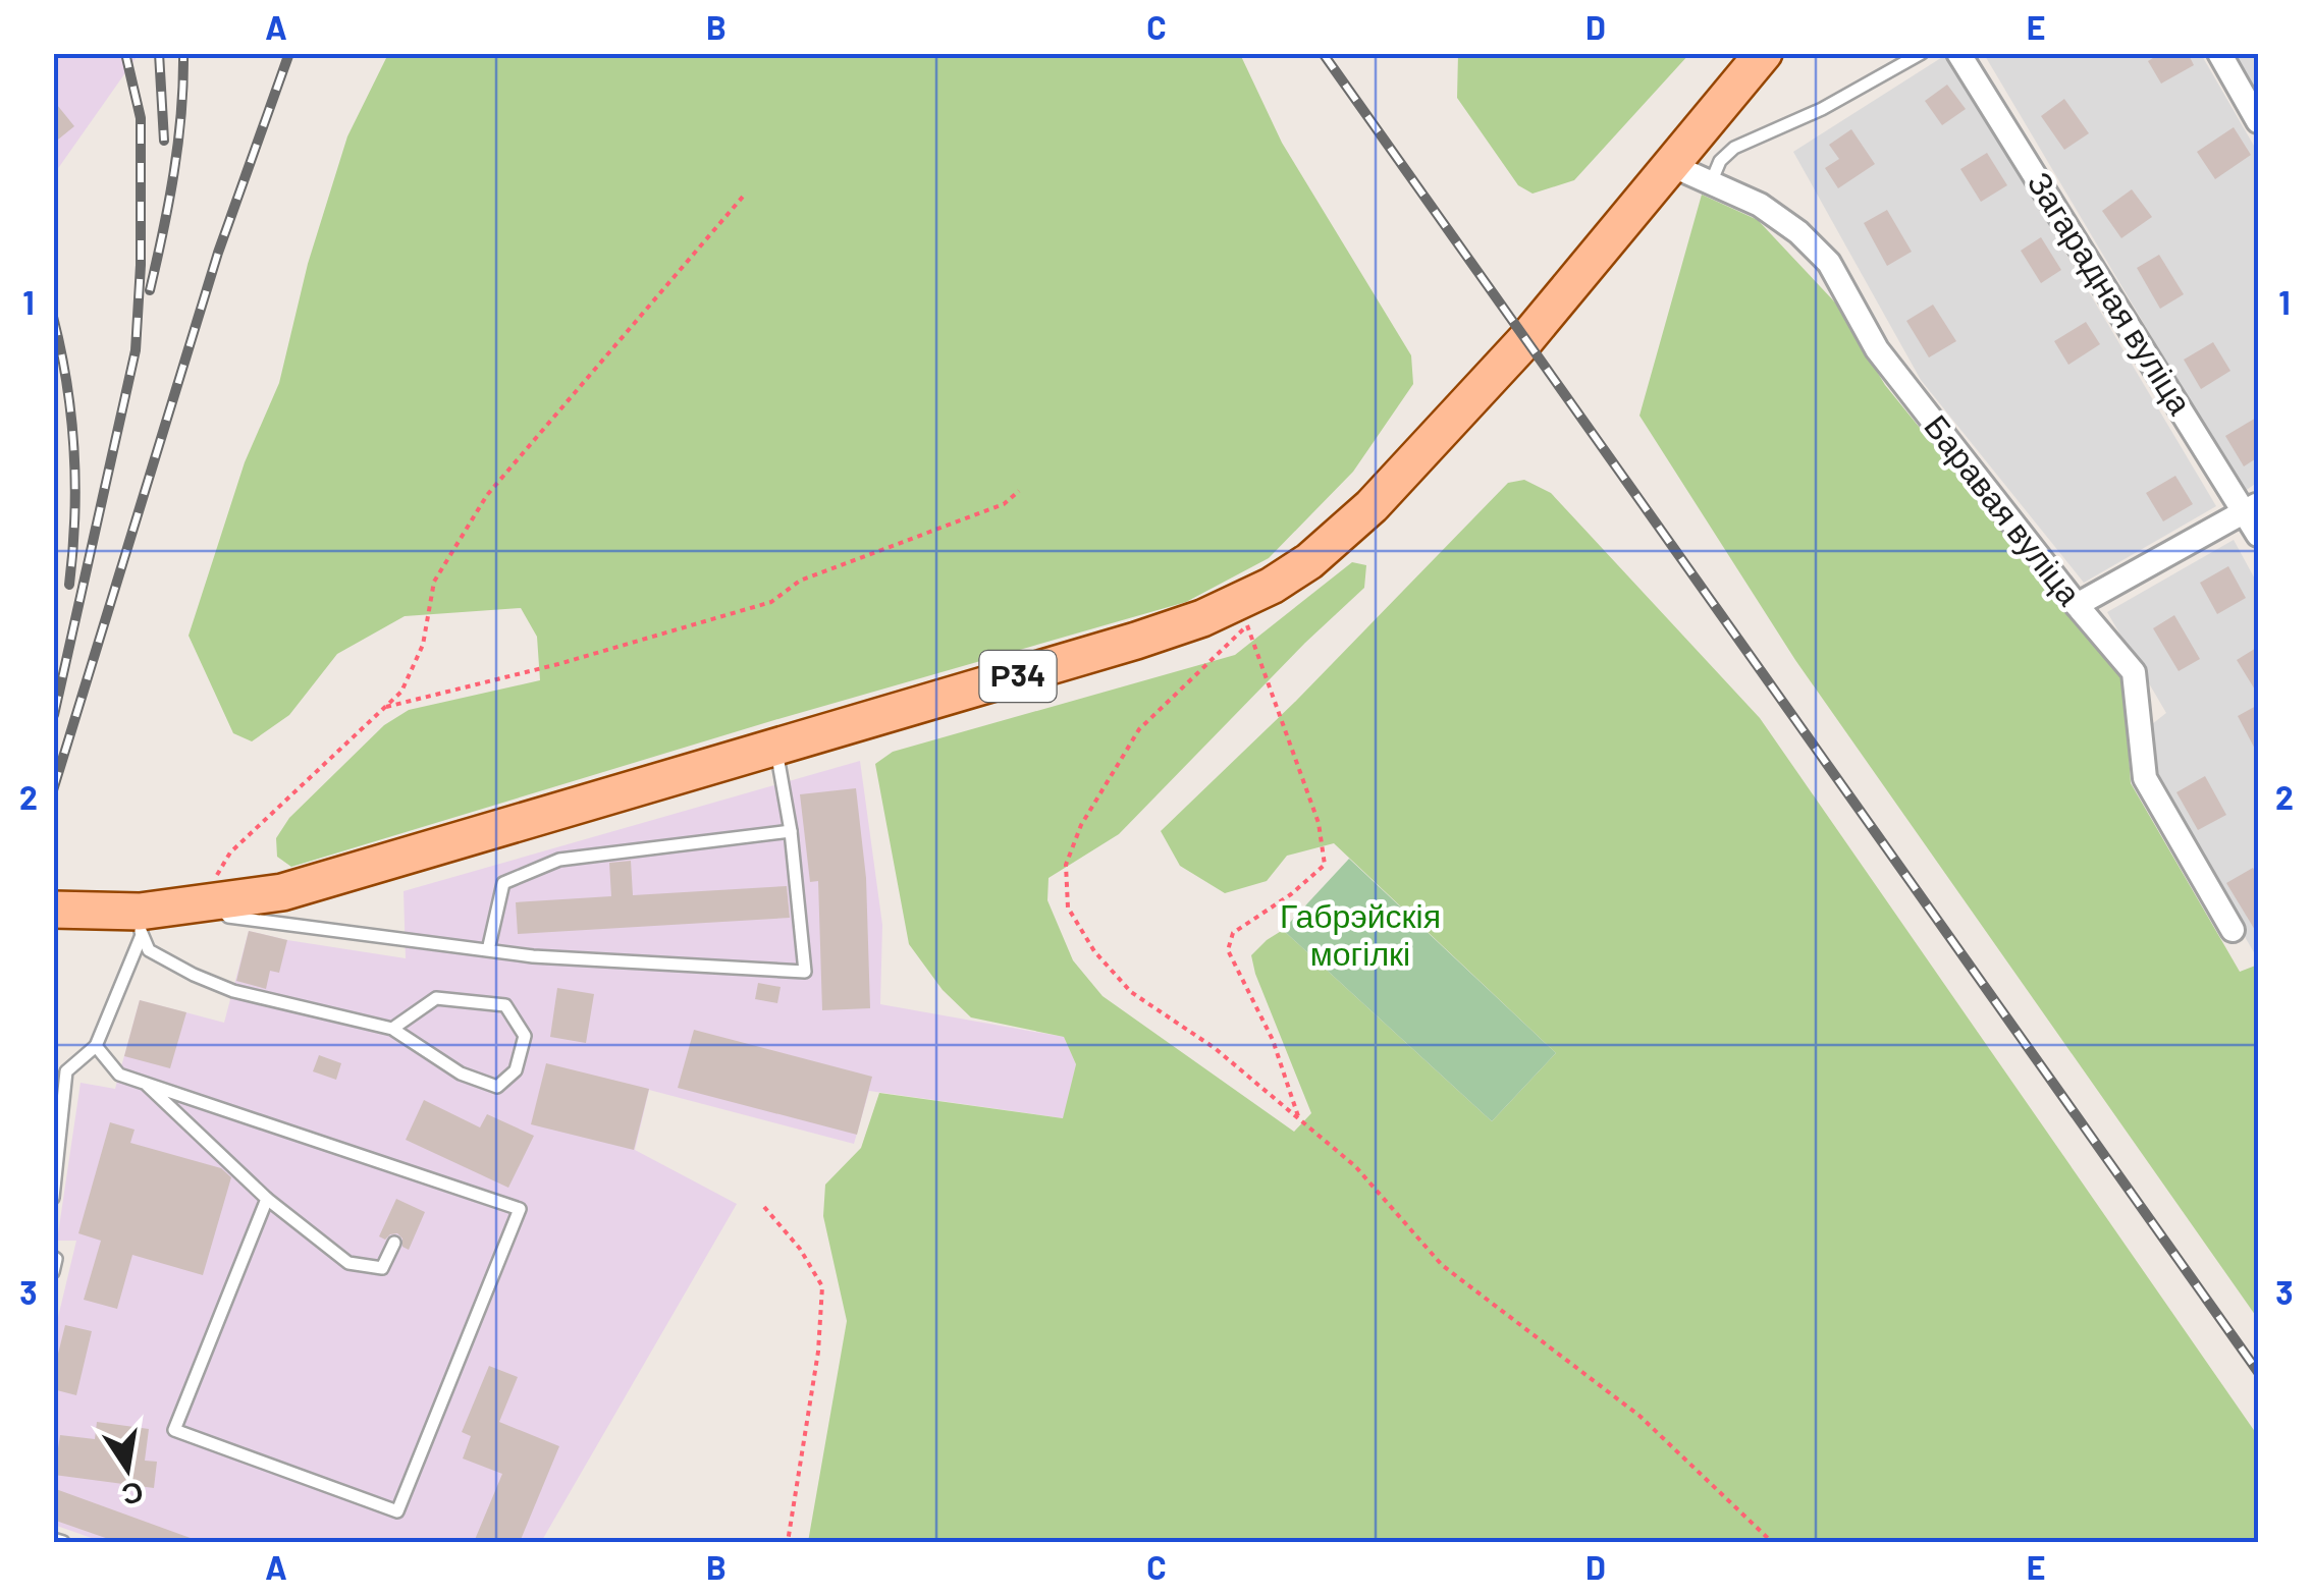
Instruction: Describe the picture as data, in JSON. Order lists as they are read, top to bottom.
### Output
{
  "streets": {
    "main road": ["Р34"],
    "street": ["Загарадная вуліца", "Баравая вуліца"]
  },
  "crossings": [
    ["Баравая вуліца", "Р34"]
  ],
  "parks": ["Габрэйскія могілкі"],
  "north": "bottom",
  "grid": {
    "columns": [
      "A",
      "B",
      "C",
      "D",
      "E"
    ],
    "rows": ["1", "2", "3"]
  }
}
